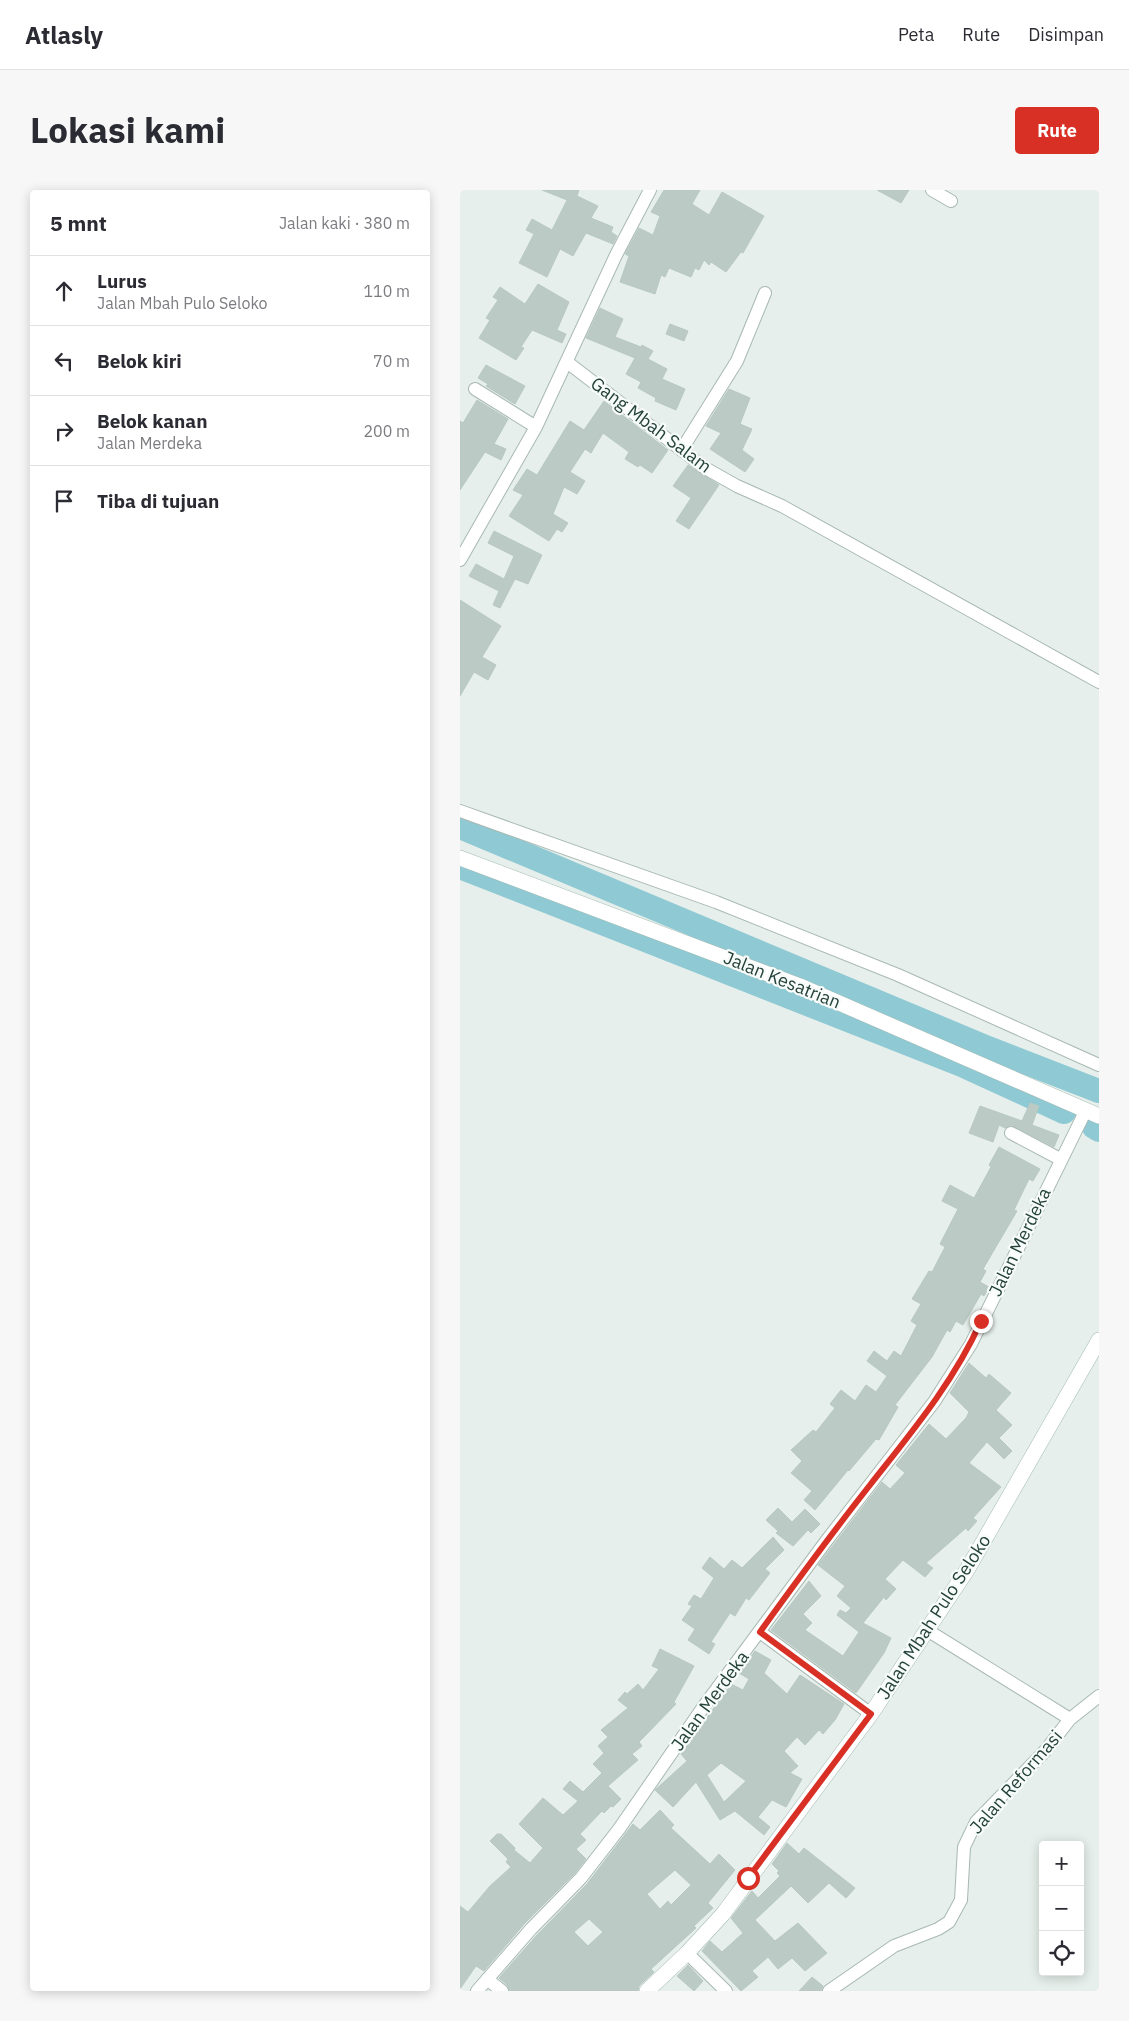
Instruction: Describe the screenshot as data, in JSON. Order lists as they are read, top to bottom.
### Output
{
  "streets": {
    "street": [
      "Gang Mbah Salam",
      "Jalan Kesatrian",
      "Jalan Merdeka",
      "Jalan Mbah Pulo Seloko",
      "Jalan Reformasi"
    ]
  },
  "crossings": [
    ["Jalan Kesatrian", "Jalan Merdeka"]
  ],
  "page": {
    "header": "Atlasly",
    "nav": ["Peta", "Rute", "Disimpan"],
    "title": "Lokasi kami",
    "buttons": "Rute",
    "heading": ["5 mnt", "Jalan kaki · 380 m"],
    "list": [
      ["Lurus", "Jalan Mbah Pulo Seloko", "110 m"],
      ["Belok kiri", "70 m"],
      ["Belok kanan", "Jalan Merdeka", "200 m"],
      "Tiba di tujuan"
    ],
    "map_buttons": ["+", "−"]
  }
}
